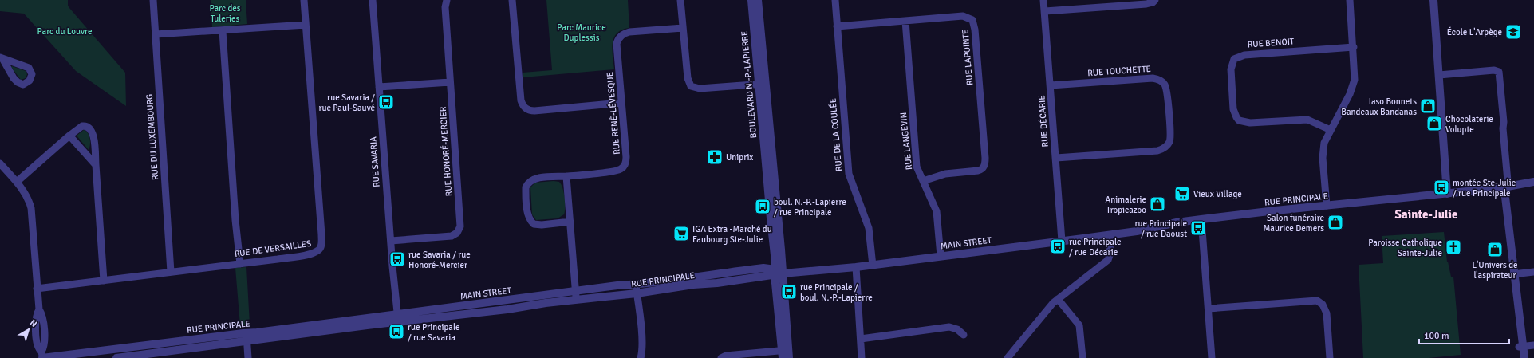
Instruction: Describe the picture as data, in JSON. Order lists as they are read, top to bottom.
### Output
{
  "streets": {
    "street": [
      "RUE BENOIT",
      "RUE LAPOINTE",
      "RUE TOUCHETTE",
      "BOULEVARD N.-P.-LAPIERRE",
      "RUE RENÉ-LÉVESQUE",
      "RUE DÉCARIE",
      "RUE DE LA COULÉE",
      "RUE DU LUXEMBOURG",
      "RUE LANGEVIN",
      "RUE HONORÉ-MERCIER",
      "RUE SAVARIA",
      "RUE PRINCIPALE",
      "MAIN STREET",
      "RUE DE VERSAILLES"
    ]
  },
  "crossings": [
    ["RUE LAPOINTE", "RUE DE LA COULÉE"],
    ["RUE LAPOINTE", "RUE LANGEVIN"],
    ["RUE TOUCHETTE", "RUE DÉCARIE"],
    ["BOULEVARD N.-P.-LAPIERRE", "RUE PRINCIPALE"],
    ["RUE DÉCARIE", "RUE PRINCIPALE"],
    ["RUE DÉCARIE", "MAIN STREET"],
    ["RUE DE LA COULÉE", "RUE PRINCIPALE"],
    ["RUE DE LA COULÉE", "MAIN STREET"],
    ["RUE DU LUXEMBOURG", "RUE DE VERSAILLES"],
    ["RUE LANGEVIN", "MAIN STREET"],
    ["RUE HONORÉ-MERCIER", "RUE SAVARIA"],
    ["RUE SAVARIA", "RUE PRINCIPALE"],
    ["RUE SAVARIA", "MAIN STREET"],
    ["RUE PRINCIPALE", "MAIN STREET"]
  ],
  "districts": ["Sainte-Julie"],
  "parks": ["Parc des Tuleries", "Parc Maurice Duplessis", "Parc du Louvre"],
  "places": {
    "school or university": ["École L'Arpège"],
    "bus stop": [
      "rue Savaria / rue Paul-Sauvé",
      "montée Ste-Julie / rue Principale",
      "boul. N.-P.-Lapierre / rue Principale",
      "rue Principale / rue Daoust",
      "rue Principale / rue Décarie",
      "rue Savaria / rue Honoré-Mercier",
      "rue Principale / boul. N.-P.-Lapierre",
      "rue Principale / rue Savaria"
    ],
    "shop": [
      "Iaso Bonnets Bandeaux Bandanas",
      "Chocolaterie Volupte",
      "Animalerie Tropicazoo",
      "Salon funéraire Maurice Demers",
      "L'Univers de l'aspirateur"
    ],
    "pharmacy": ["Uniprix"],
    "supermarket": ["Vieux Village", "IGA Extra -Marché du Faubourg Ste-Julie"],
    "church": ["Paroisse Catholique Sainte-Julie"]
  },
  "scale_bar": "100 m",
  "north": "top right"
}
